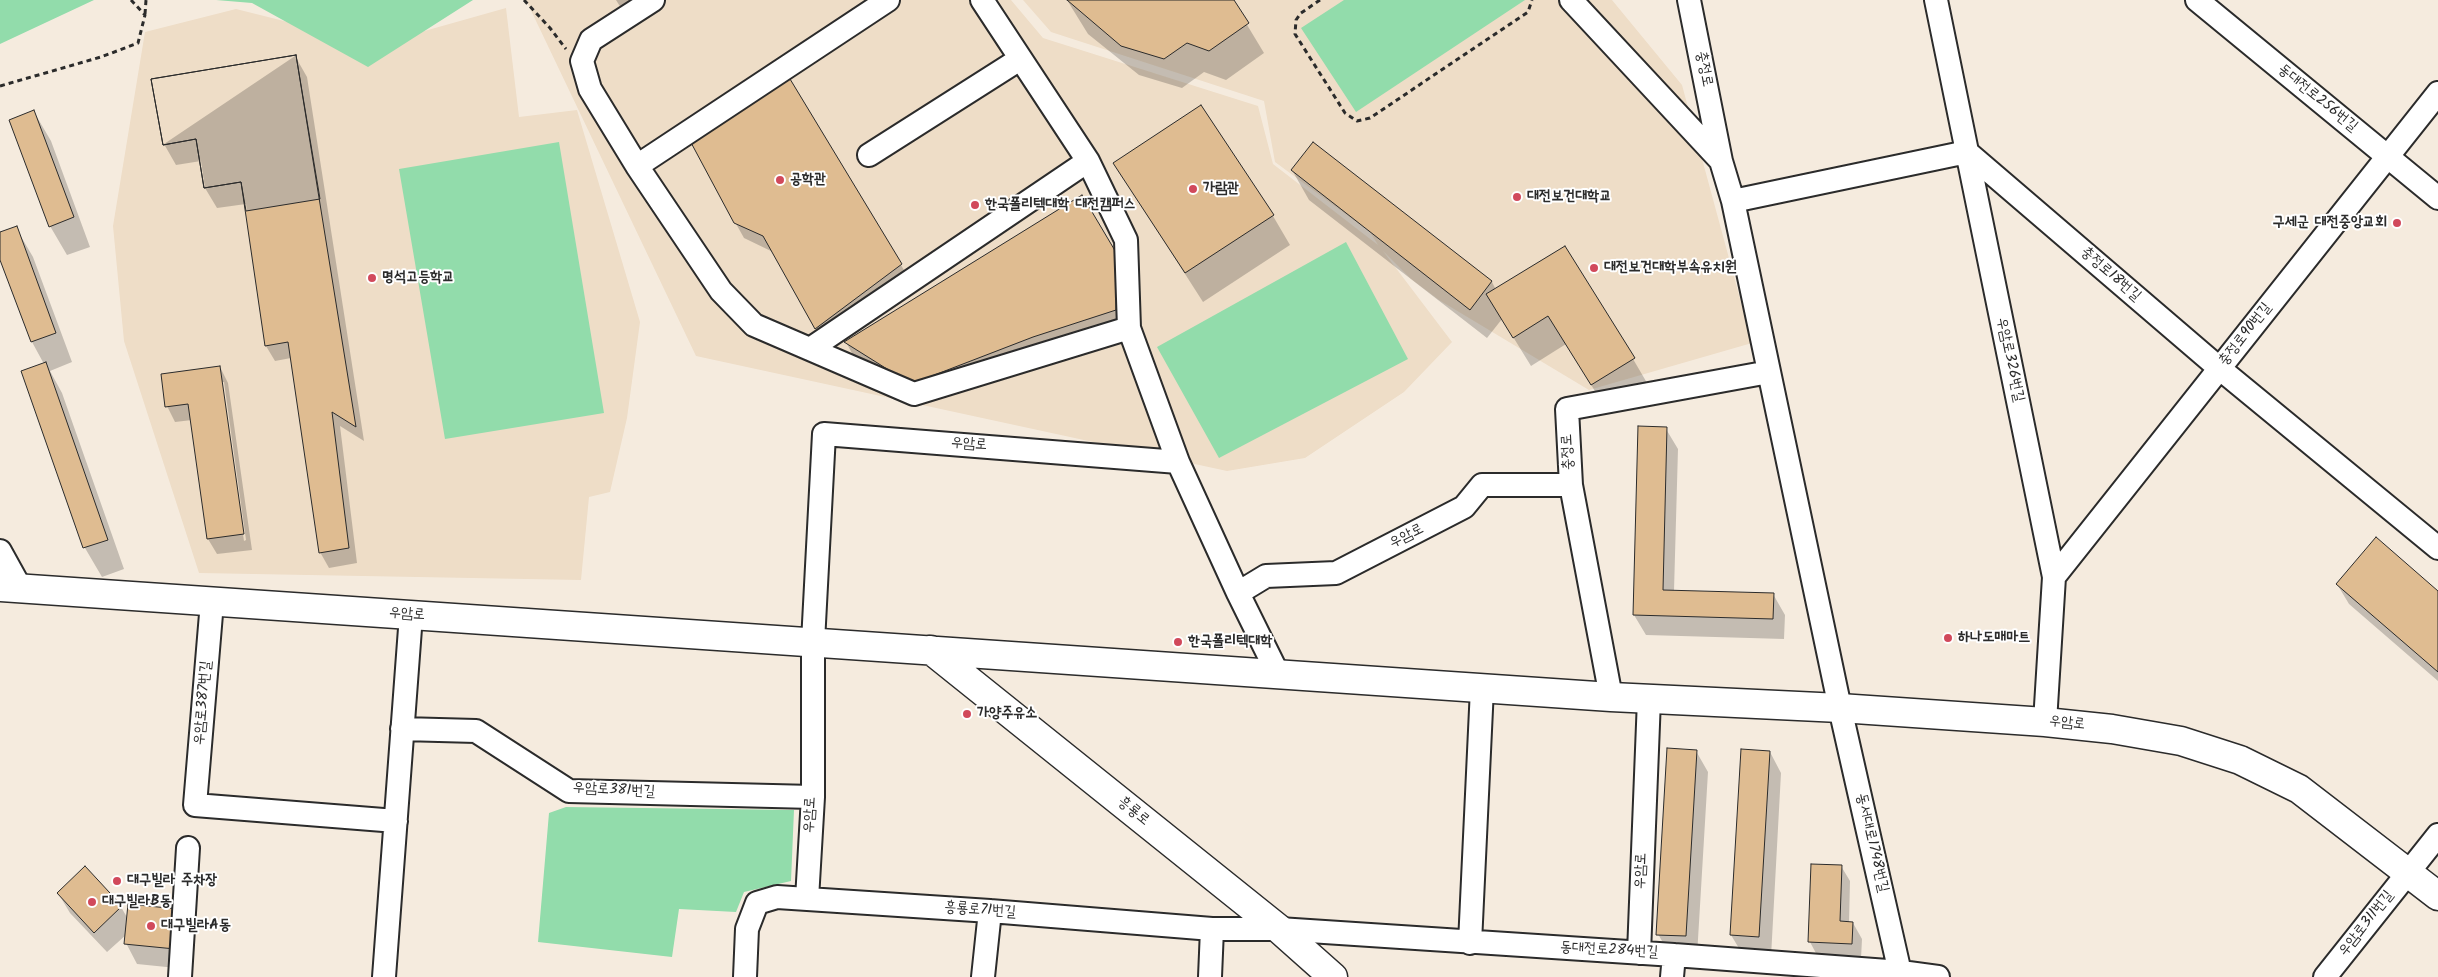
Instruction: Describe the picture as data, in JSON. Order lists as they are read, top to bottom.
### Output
{
  "streets": {
    "main road": ["우암로", "흥룡로"],
    "street": [
      "충정로",
      "동대전로256번길",
      "충정로18번길",
      "충정로90번길",
      "우암로326번길",
      "우암로387번길",
      "우암로381번길",
      "동서대로1748번길",
      "흥룡로71번길",
      "우암로311번길",
      "동대전로284번길"
    ]
  },
  "crossings": [
    ["충정로", "우암로"],
    ["충정로", "동서대로1748번길"],
    ["동대전로256번길", "충정로90번길"],
    ["충정로18번길", "충정로90번길"],
    ["충정로18번길", "우암로326번길"],
    ["충정로90번길", "우암로326번길"],
    ["우암로326번길", "우암로"],
    ["우암로", "우암로387번길"],
    ["우암로", "우암로381번길"],
    ["우암로", "흥룡로"],
    ["우암로", "동서대로1748번길"],
    ["우암로", "흥룡로71번길"],
    ["우암로", "우암로311번길"],
    ["우암로", "동대전로284번길"],
    ["흥룡로", "흥룡로71번길"],
    ["흥룡로", "동대전로284번길"],
    ["동서대로1748번길", "동대전로284번길"],
    ["흥룡로71번길", "동대전로284번길"]
  ],
  "places": [
    "공학관",
    "가람관",
    "대전보건대학교",
    "한국폴리텍대학 대전캠퍼스",
    "구세군 대전중앙교회",
    "대전보건대학부속유치원",
    "명석고등학교",
    "하나도매마트",
    "한국폴리텍대학",
    "가양주유소",
    "대구빌라 주차장",
    "대구빌라B동",
    "대구빌라A동"
  ]
}
